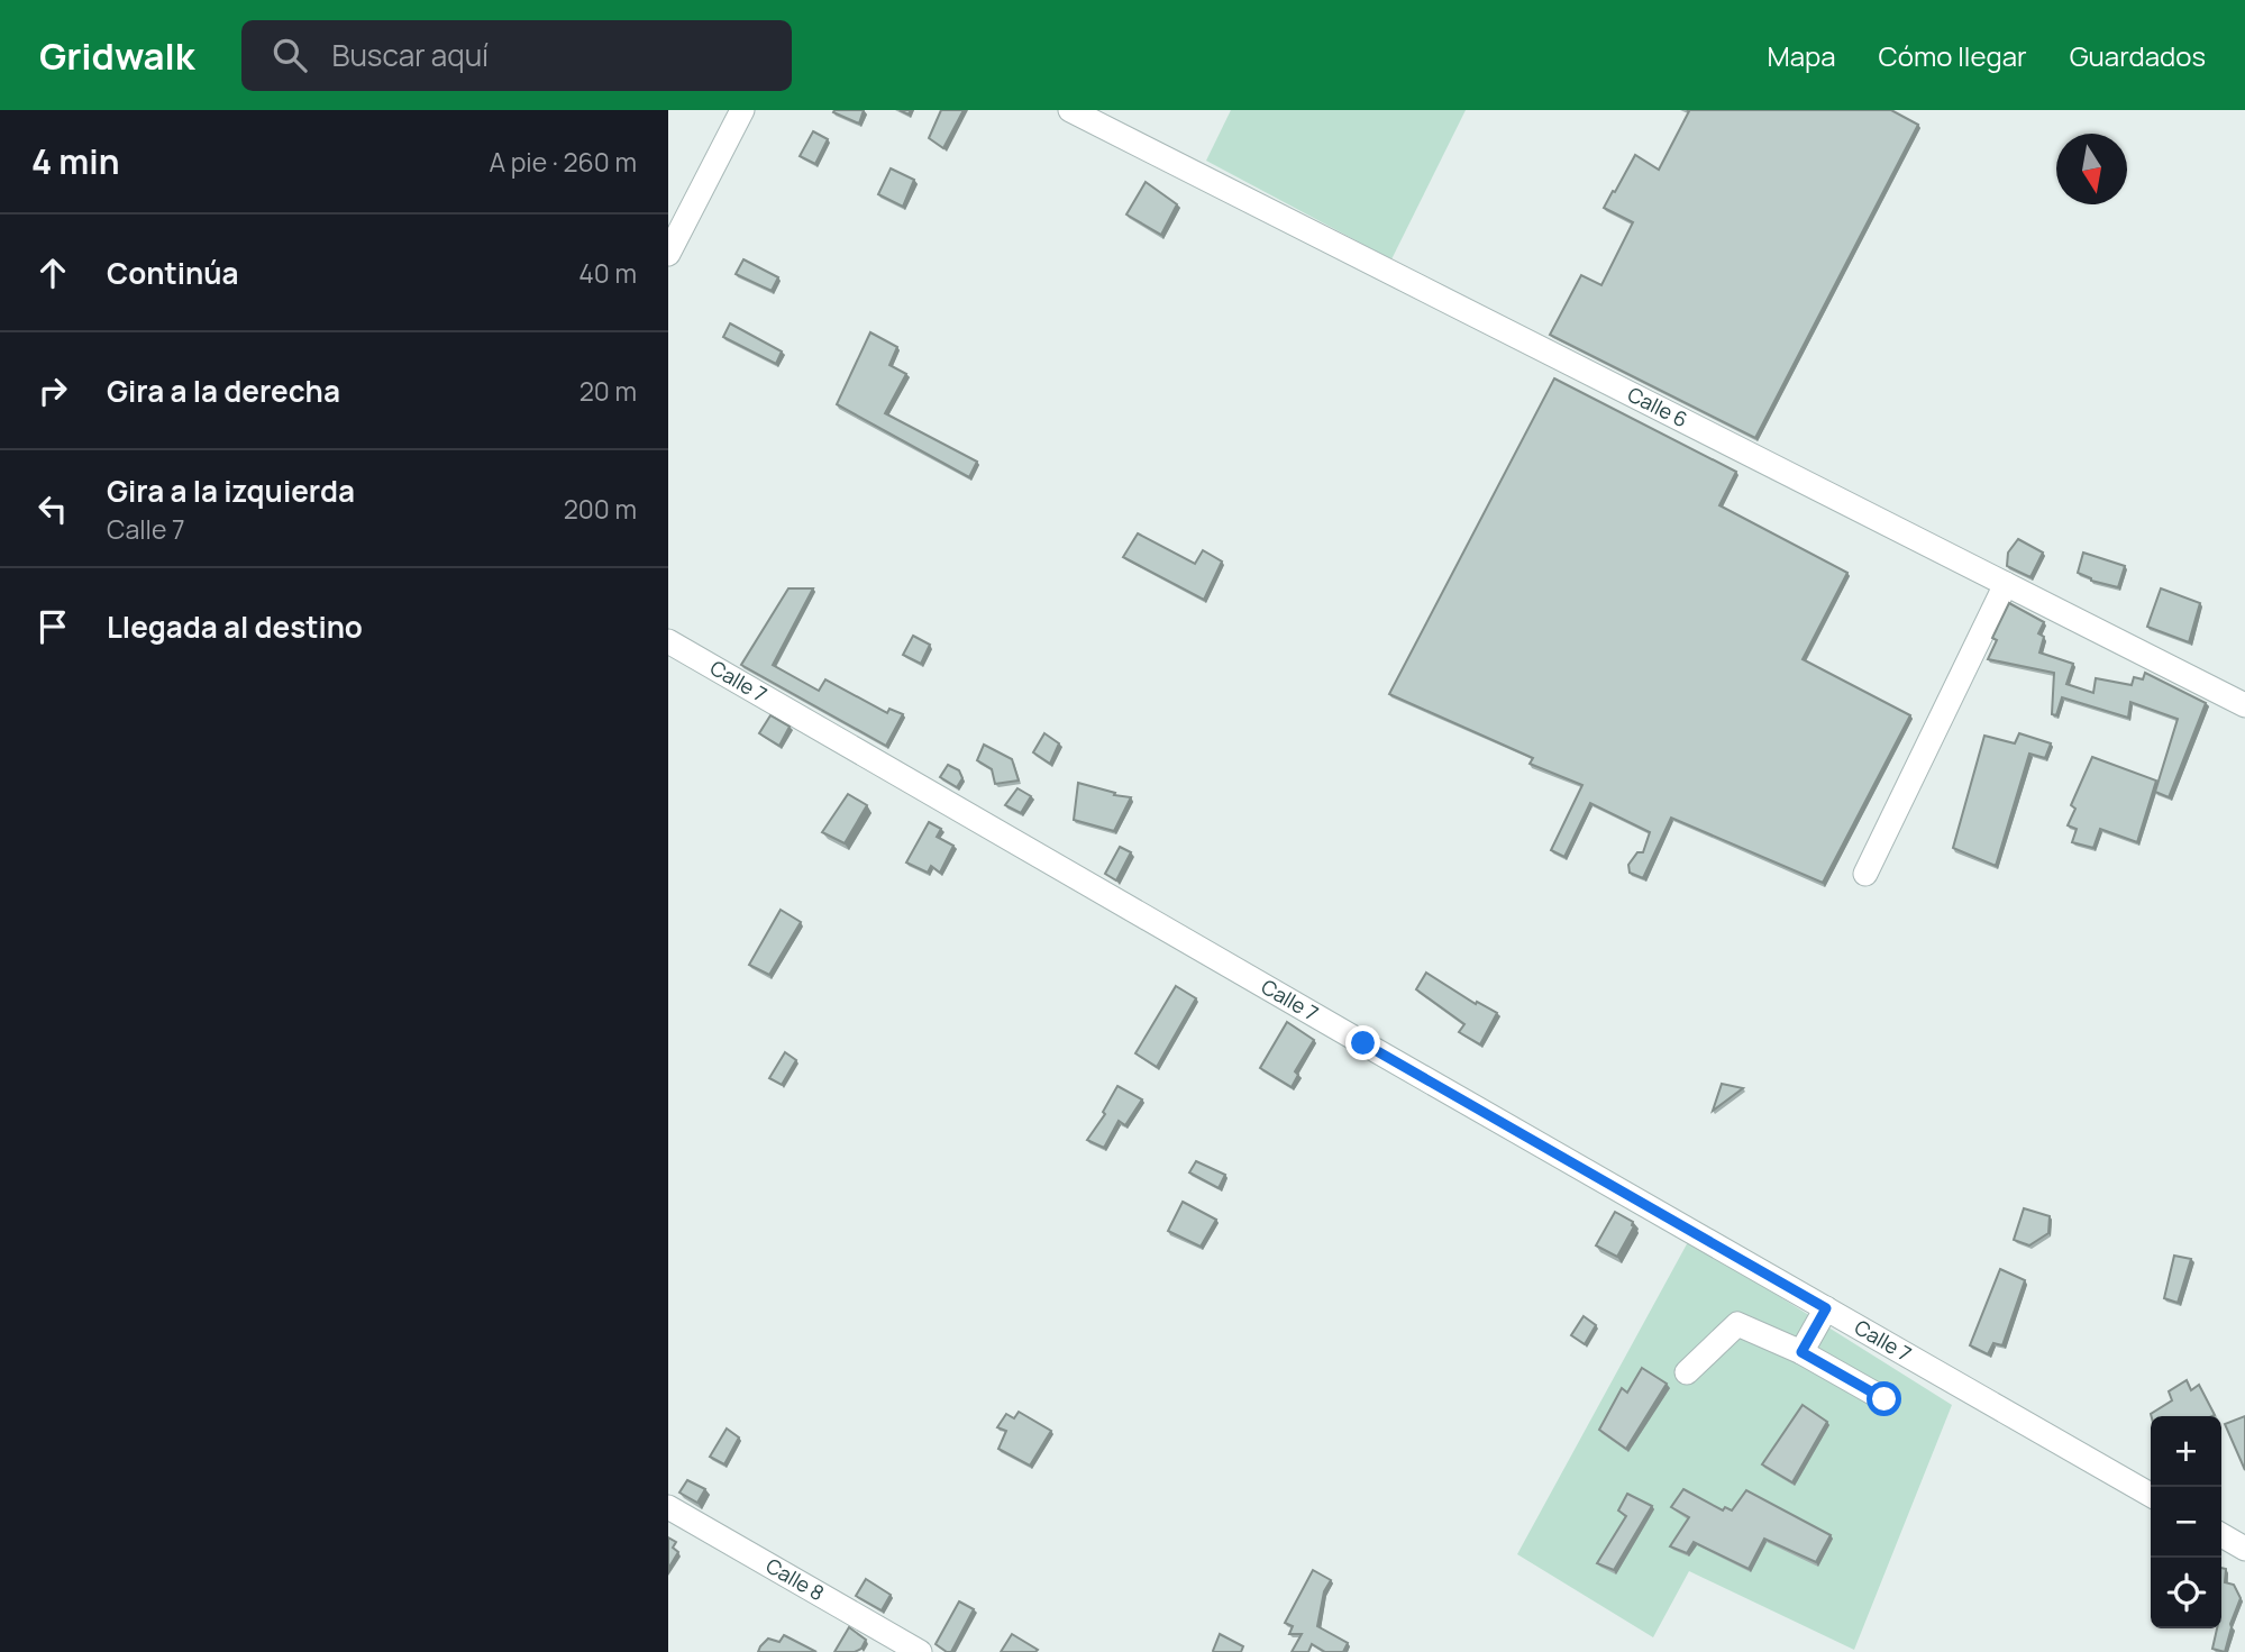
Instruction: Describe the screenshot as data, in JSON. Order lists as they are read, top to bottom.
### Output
{
  "streets": {
    "street": ["Calle 6", "Calle 7", "Calle 8"]
  },
  "north": "bottom",
  "page": {
    "header": "Gridwalk",
    "search": "Buscar aquí",
    "nav": ["Mapa", "Cómo llegar", "Guardados"],
    "heading": ["4 min", "A pie · 260 m"],
    "list": [
      ["Continúa", "40 m"],
      ["Gira a la derecha", "20 m"],
      ["Gira a la izquierda", "Calle 7", "200 m"],
      "Llegada al destino"
    ],
    "map_buttons": ["+", "−"]
  }
}
